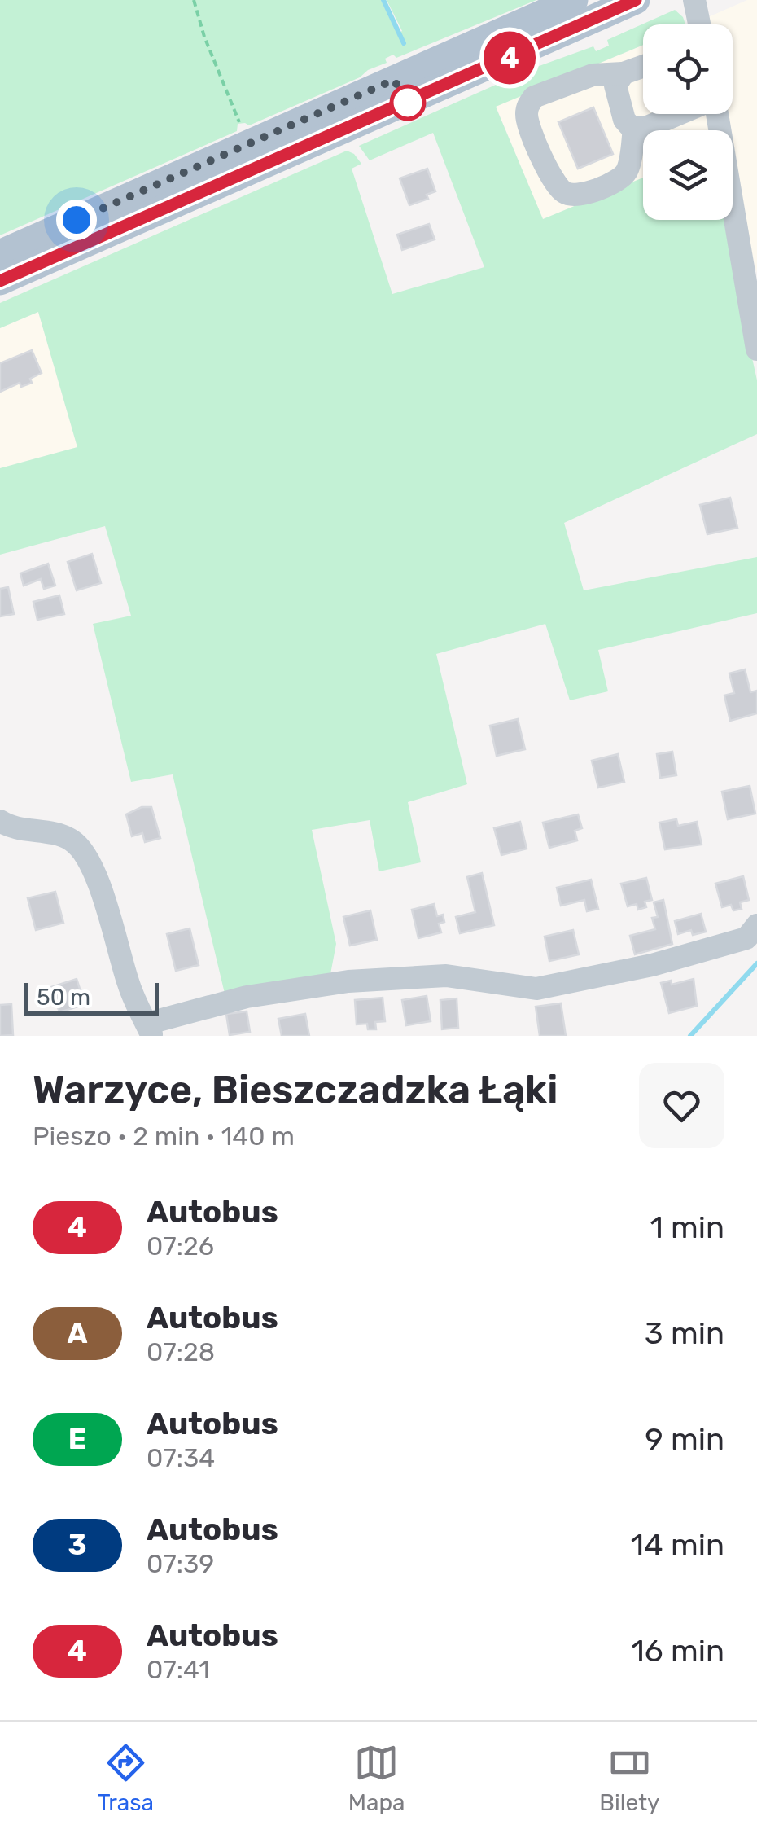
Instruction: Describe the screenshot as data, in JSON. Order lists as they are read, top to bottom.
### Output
{
  "lines": ["bus line 4"],
  "scale_bar": "50 m",
  "page": {
    "on_map": "4",
    "scale": "50 m",
    "heading": ["Warzyce, Bieszczadzka Łąki", "Pieszo · 2 min · 140 m"],
    "list": [
      {
        "mark": "4",
        "name": "Autobus",
        "note": "07:26",
        "value": "1 min"
      },
      {
        "mark": "A",
        "name": "Autobus",
        "note": "07:28",
        "value": "3 min"
      },
      {
        "mark": "E",
        "name": "Autobus",
        "note": "07:34",
        "value": "9 min"
      },
      {
        "mark": "3",
        "name": "Autobus",
        "note": "07:39",
        "value": "14 min"
      },
      {
        "mark": "4",
        "name": "Autobus",
        "note": "07:41",
        "value": "16 min"
      }
    ],
    "tabs": ["Trasa", "Mapa", "Bilety"]
  }
}
